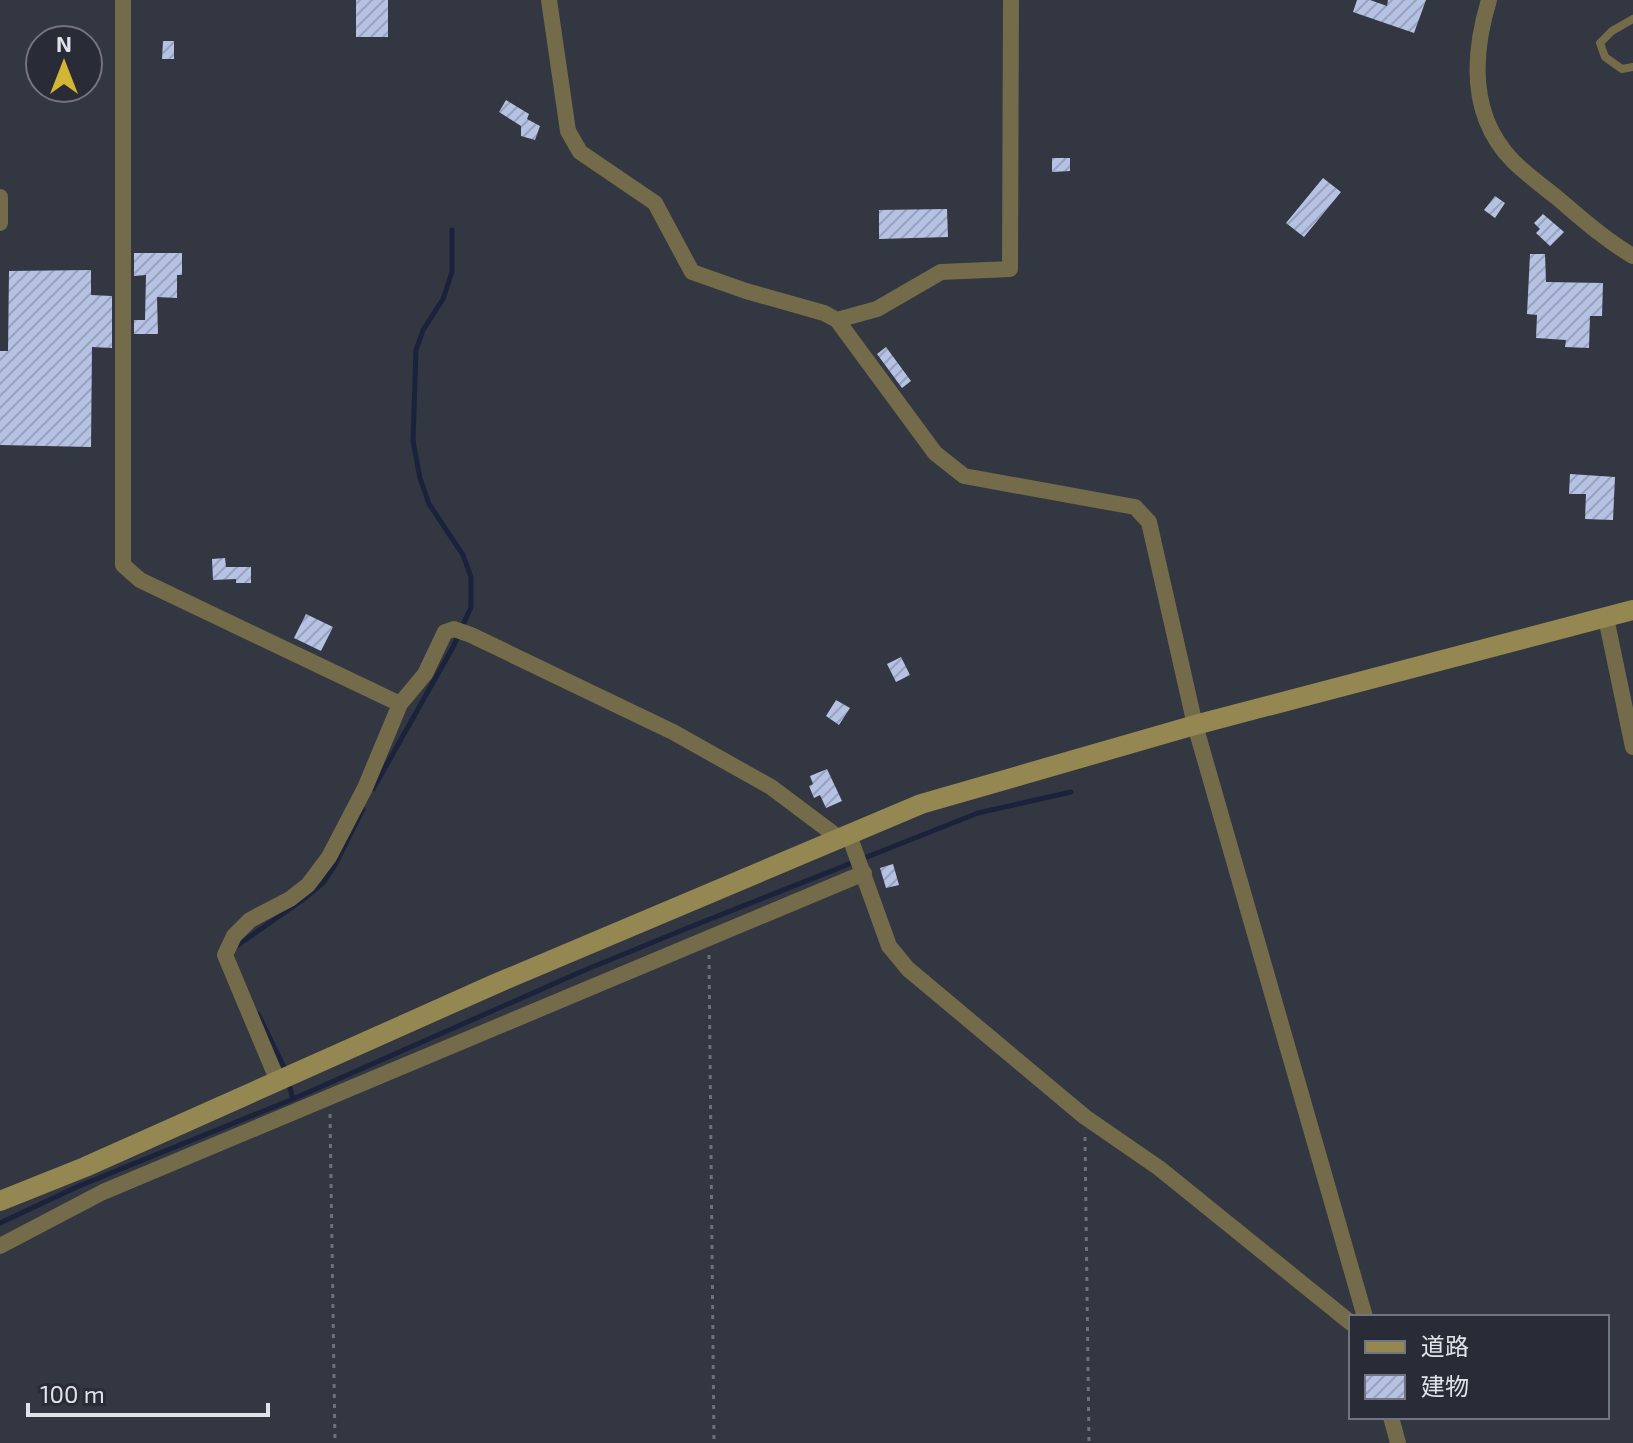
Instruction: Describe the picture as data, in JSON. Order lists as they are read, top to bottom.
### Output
{
  "legend": ["道路", "建物"],
  "scale_bar": "100 m",
  "north": "top"
}
